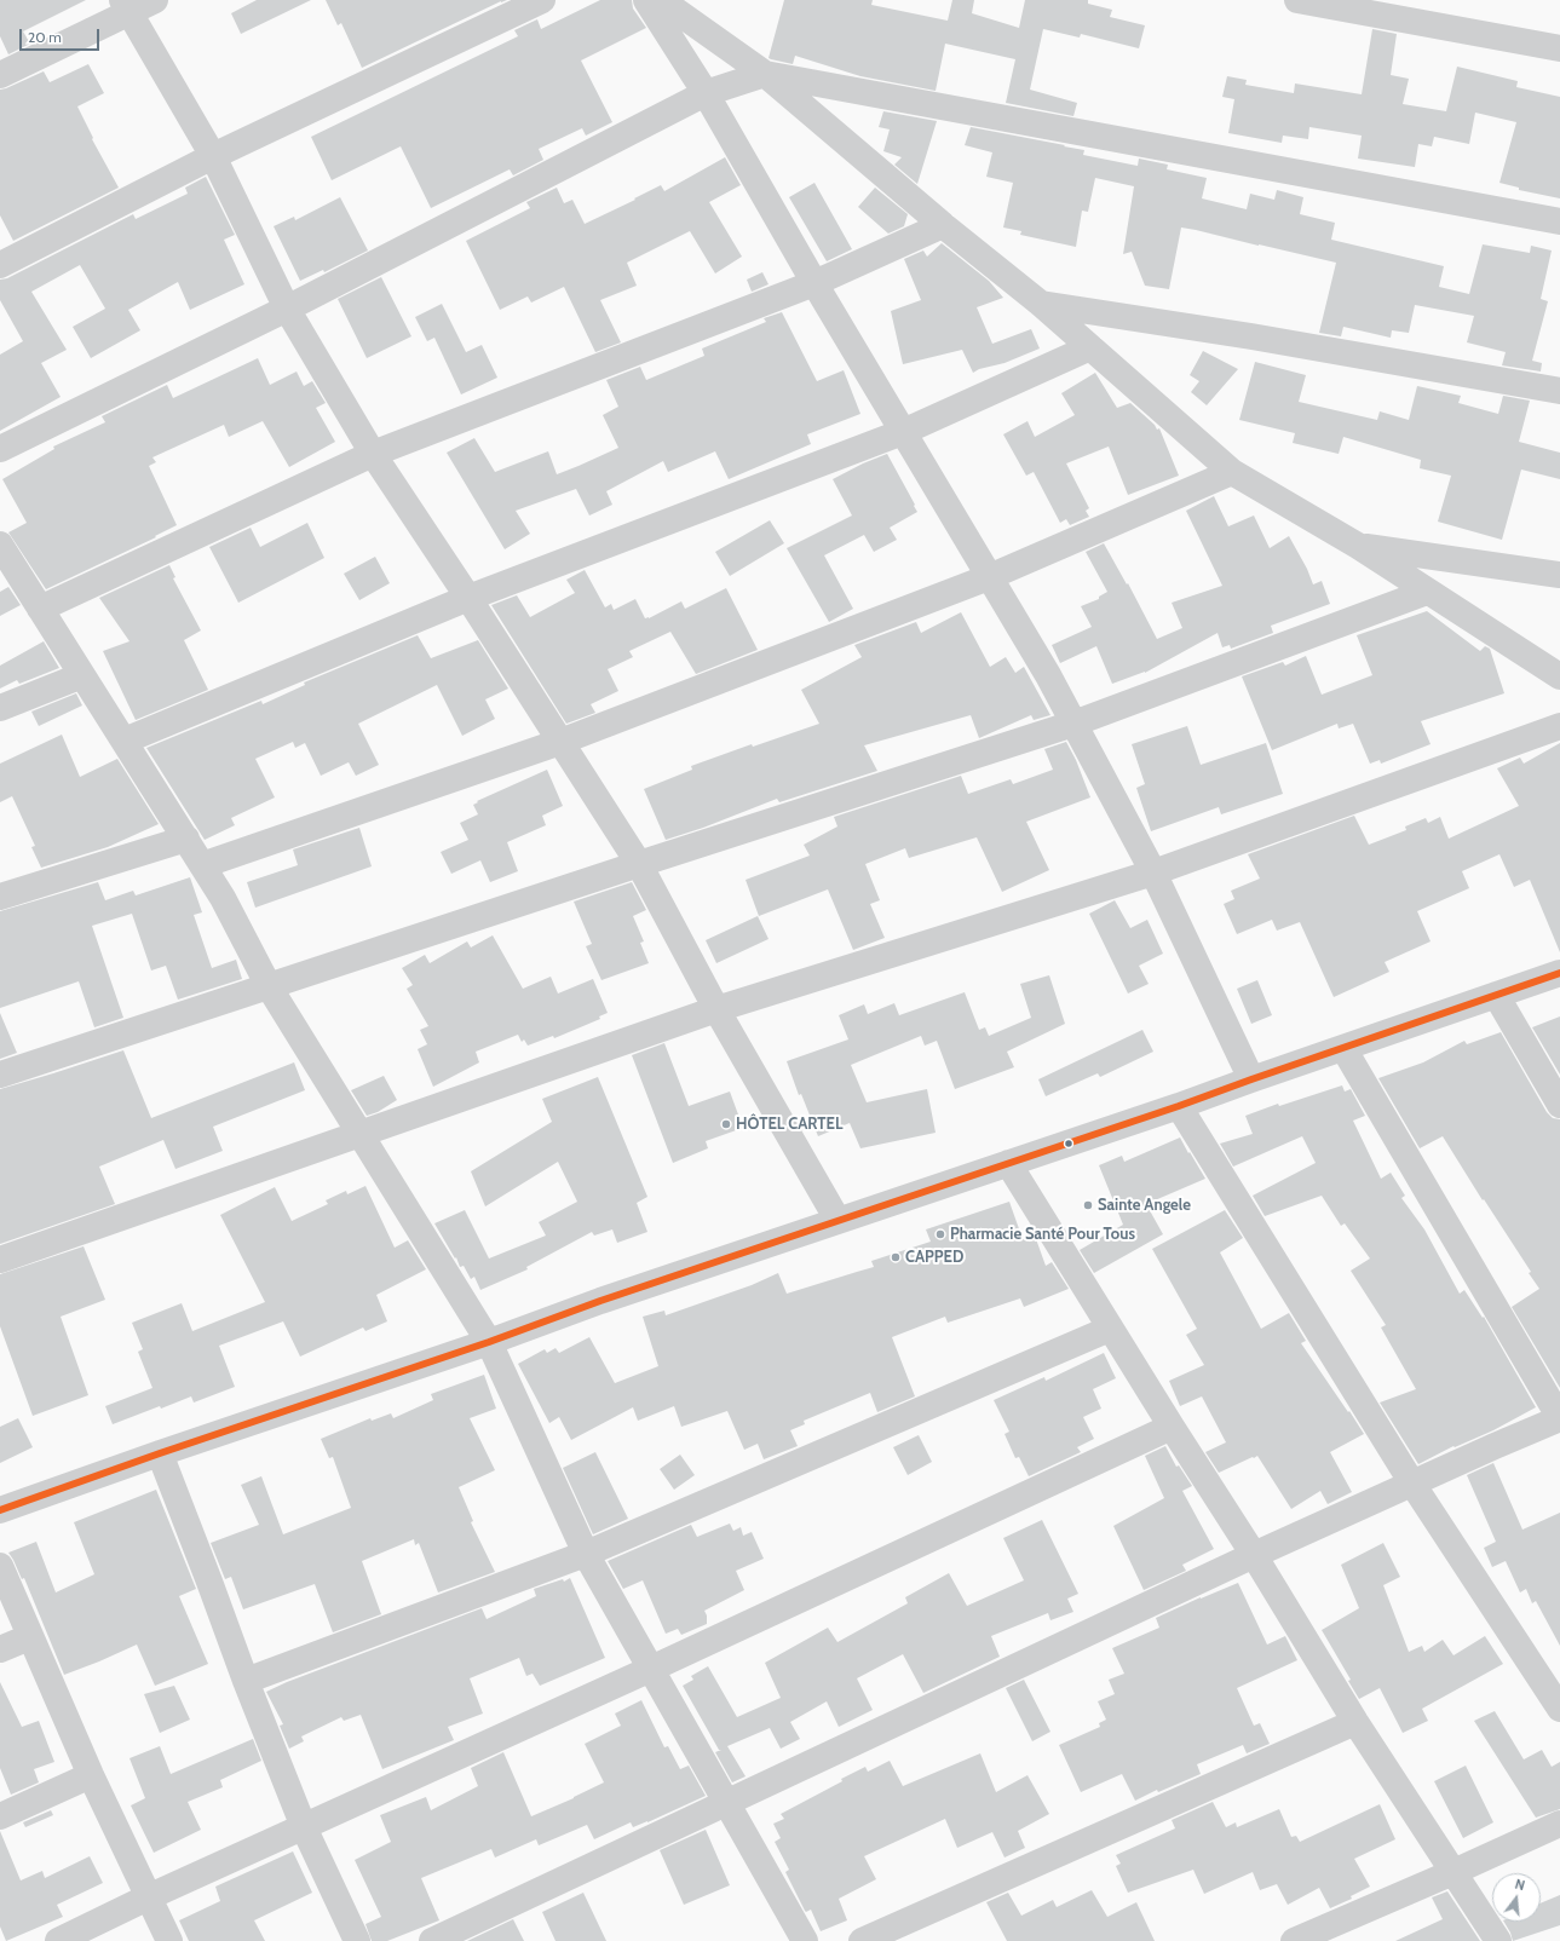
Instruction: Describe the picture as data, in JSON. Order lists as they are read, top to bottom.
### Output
{
  "places": [
    "HÔTEL CARTEL",
    "Sainte Angele",
    "Pharmacie Santé Pour Tous",
    "CAPPED"
  ],
  "scale_bar": "20 m",
  "north": "top"
}
